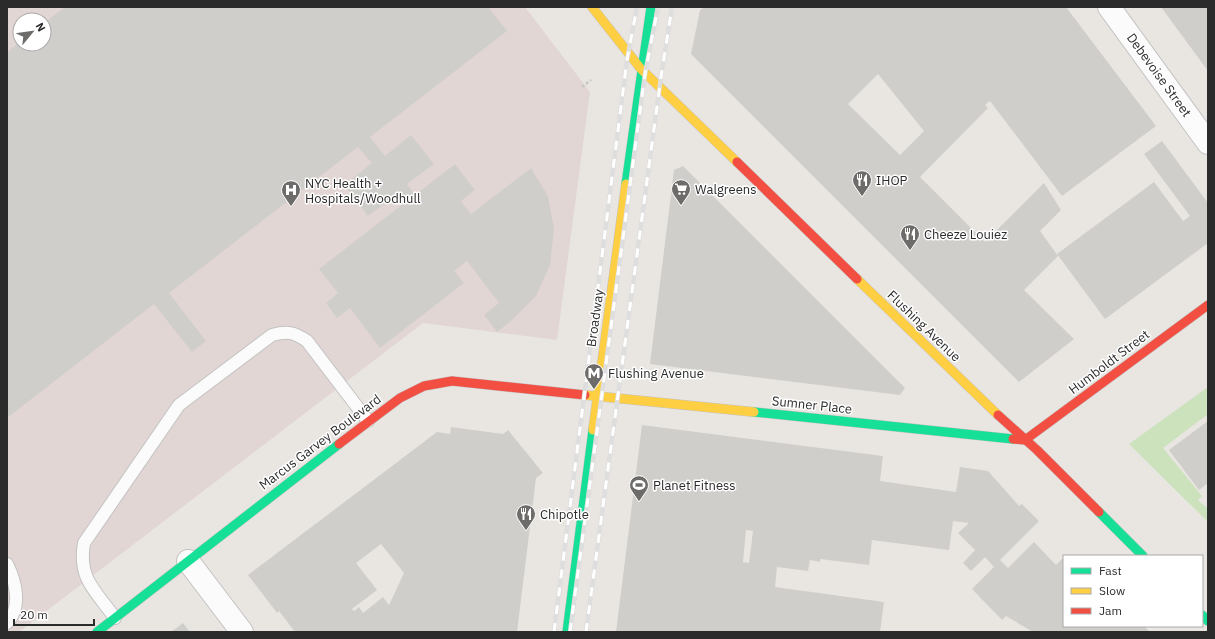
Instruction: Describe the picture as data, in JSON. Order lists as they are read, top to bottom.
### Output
{
  "streets": {
    "main road": [
      "Broadway",
      "Flushing Avenue",
      "Humboldt Street",
      "Sumner Place",
      "Marcus Garvey Boulevard"
    ],
    "street": ["Debevoise Street"]
  },
  "crossings": [
    ["Broadway", "Flushing Avenue"],
    ["Broadway", "Sumner Place"],
    ["Broadway", "Marcus Garvey Boulevard"],
    ["Flushing Avenue", "Humboldt Street"],
    ["Flushing Avenue", "Sumner Place"],
    ["Humboldt Street", "Sumner Place"],
    ["Sumner Place", "Marcus Garvey Boulevard"]
  ],
  "places": {
    "restaurant": ["IHOP", "Cheeze Louiez", "Chipotle"],
    "supermarket": ["Walgreens"],
    "hospital": ["NYC Health + Hospitals/Woodhull"],
    "metro station": ["Flushing Avenue"],
    "sports": ["Planet Fitness"]
  },
  "legend": ["Fast", "Slow", "Jam"],
  "scale_bar": "20 m",
  "north": "top right"
}
